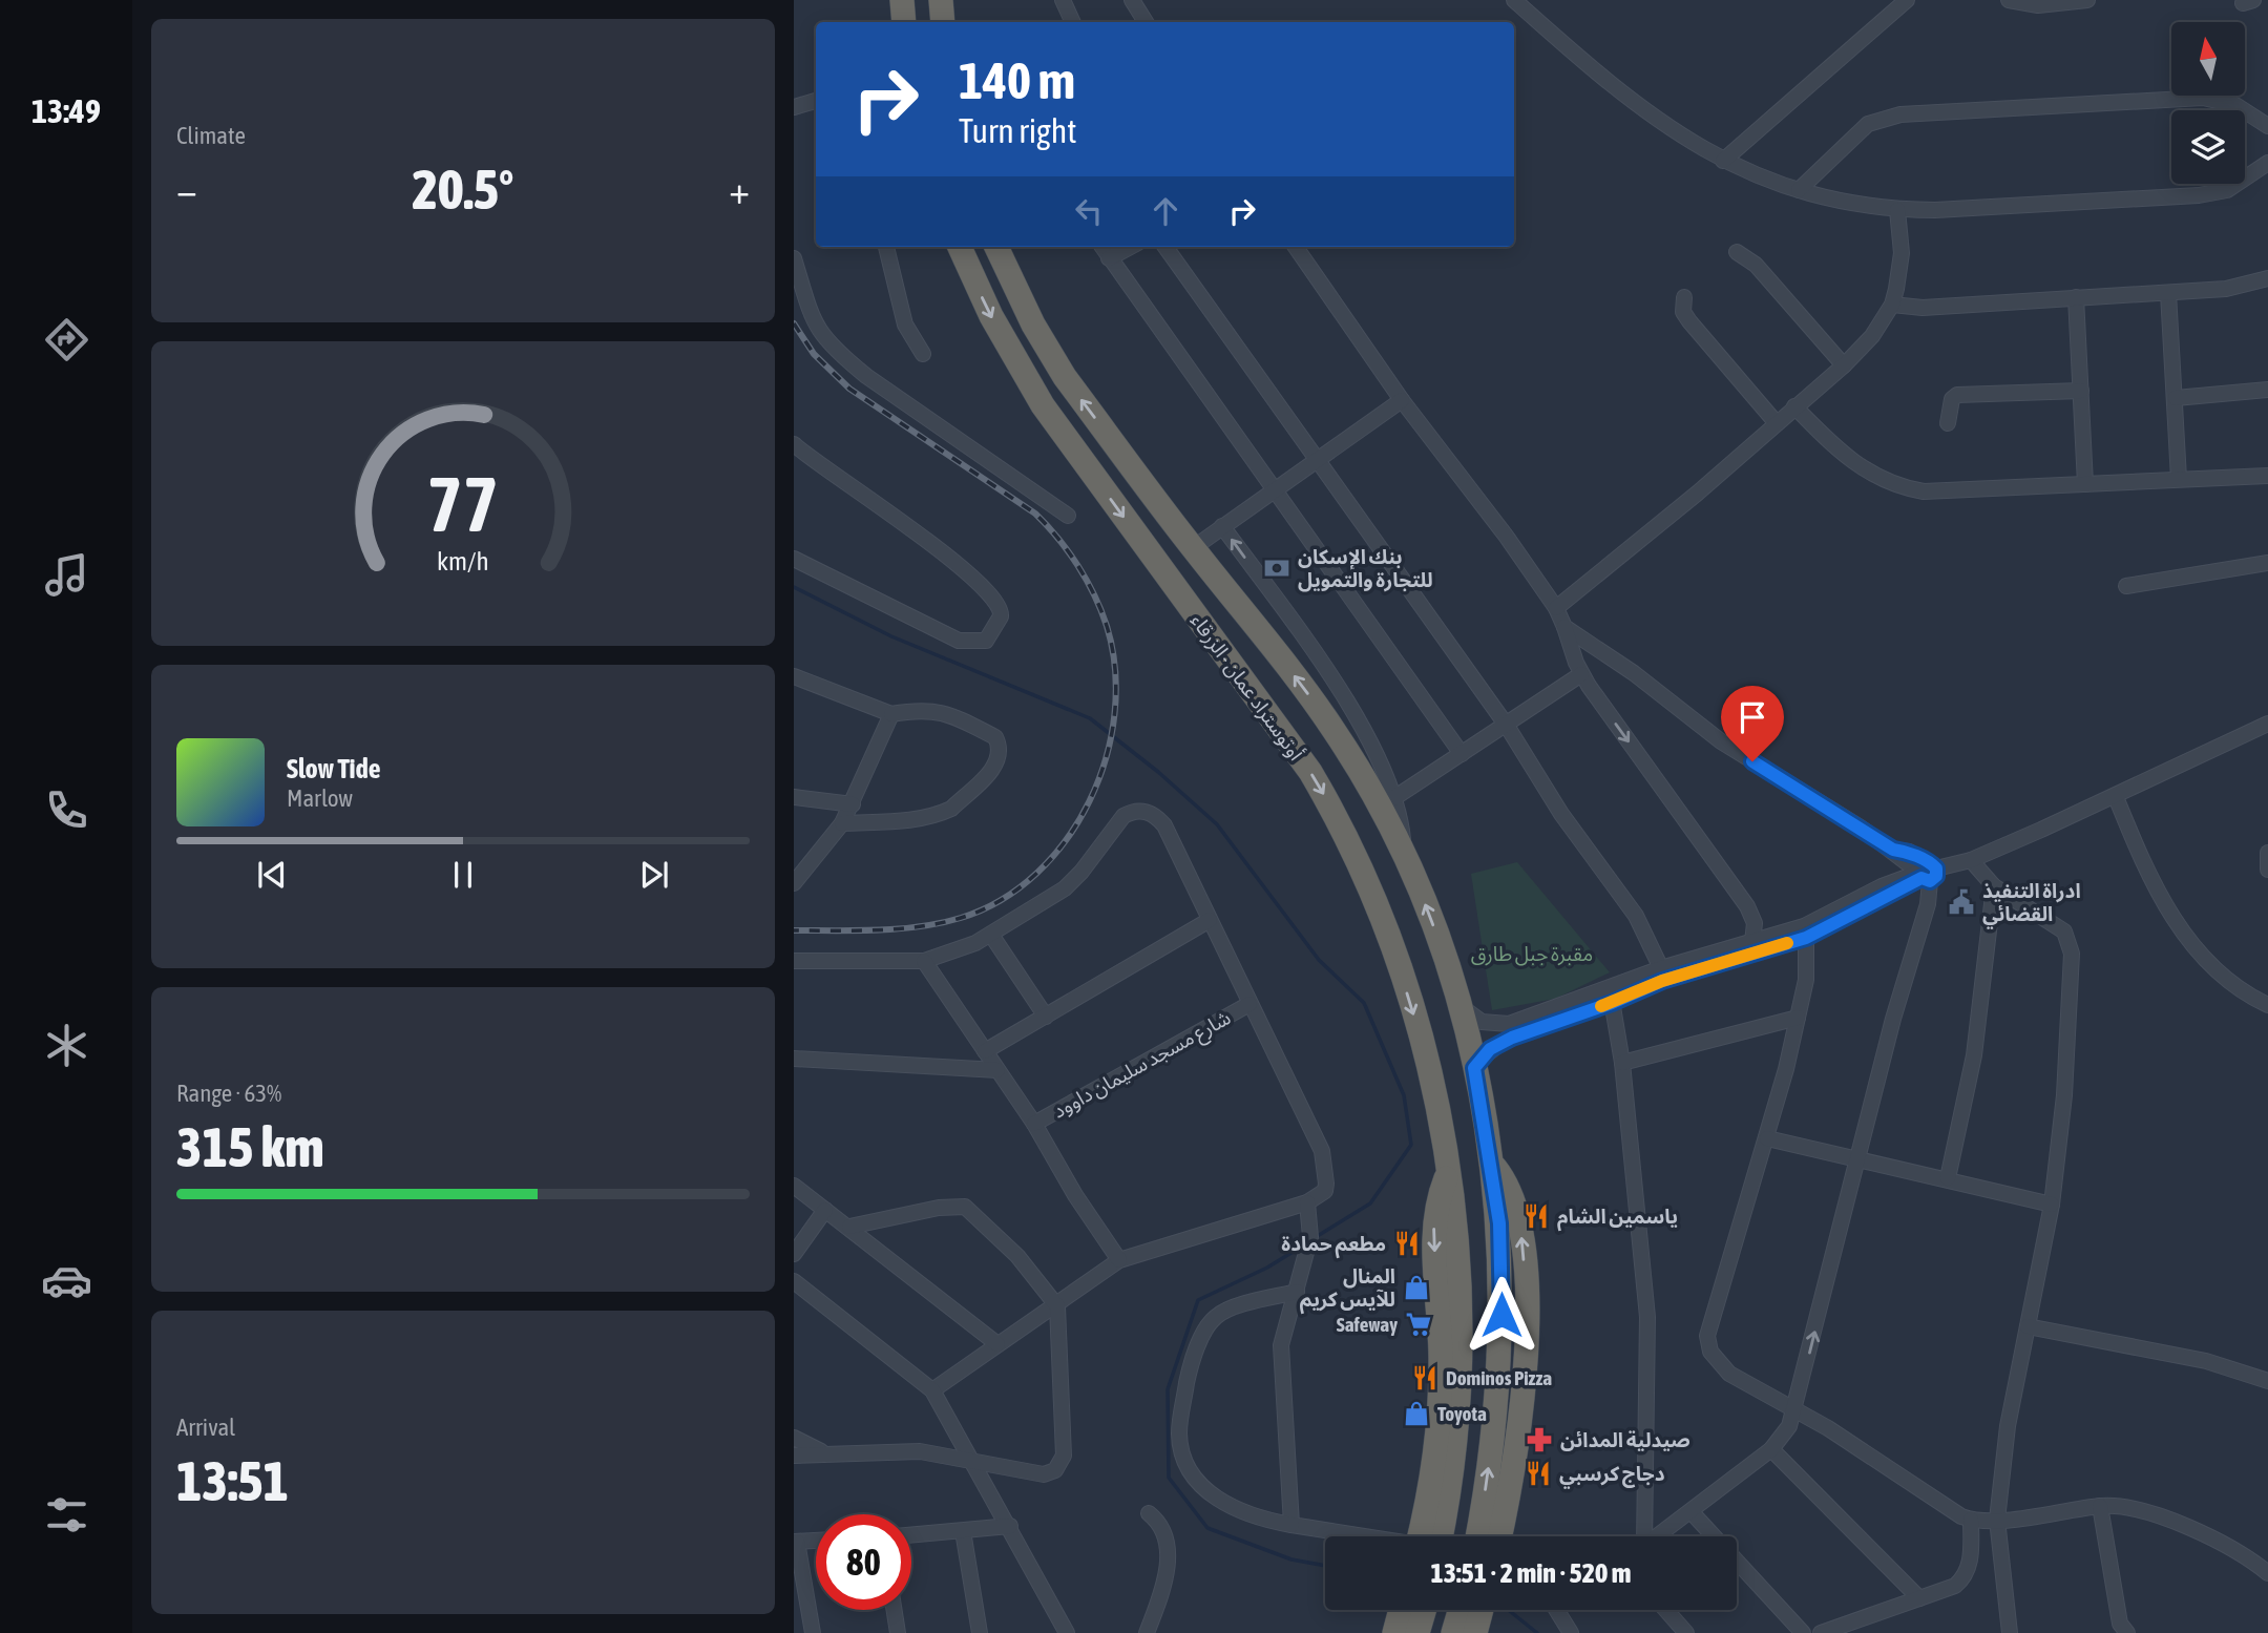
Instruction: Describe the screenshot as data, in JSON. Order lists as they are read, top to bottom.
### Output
{
  "streets": {
    "highway": ["أوتوستراد عمان - الزرقاء"],
    "street": ["شارع مسجد سليمان داوود"]
  },
  "parks": ["مقبرة جبل طارق"],
  "places": {
    "bank": ["بنك الإسكان للتجارة والتمويل"],
    "public building": ["ادراة التنفيذ القضائي"],
    "restaurant": [
      "ياسمين الشام",
      "مطعم حمادة",
      "Dominos Pizza",
      "دجاج كرسبي"
    ],
    "shop": ["المنال للآيس كريم", "Toyota"],
    "supermarket": ["Safeway"],
    "pharmacy": ["صيدلية المدائن"]
  },
  "north": "top",
  "page": {
    "tabs": "13:49",
    "tile": [
      "Climate",
      ["Range · 63%", "315 km"],
      ["Arrival", "13:51"]
    ],
    "turn": ["140 m", "Turn right"],
    "heat": ["−", "20.5°", "+"],
    "song": ["Slow Tide", "Marlow"],
    "limit": "80",
    "trip": "13:51 · 2 min · 520 m",
    "gauge": ["77", "km/h"]
  }
}
